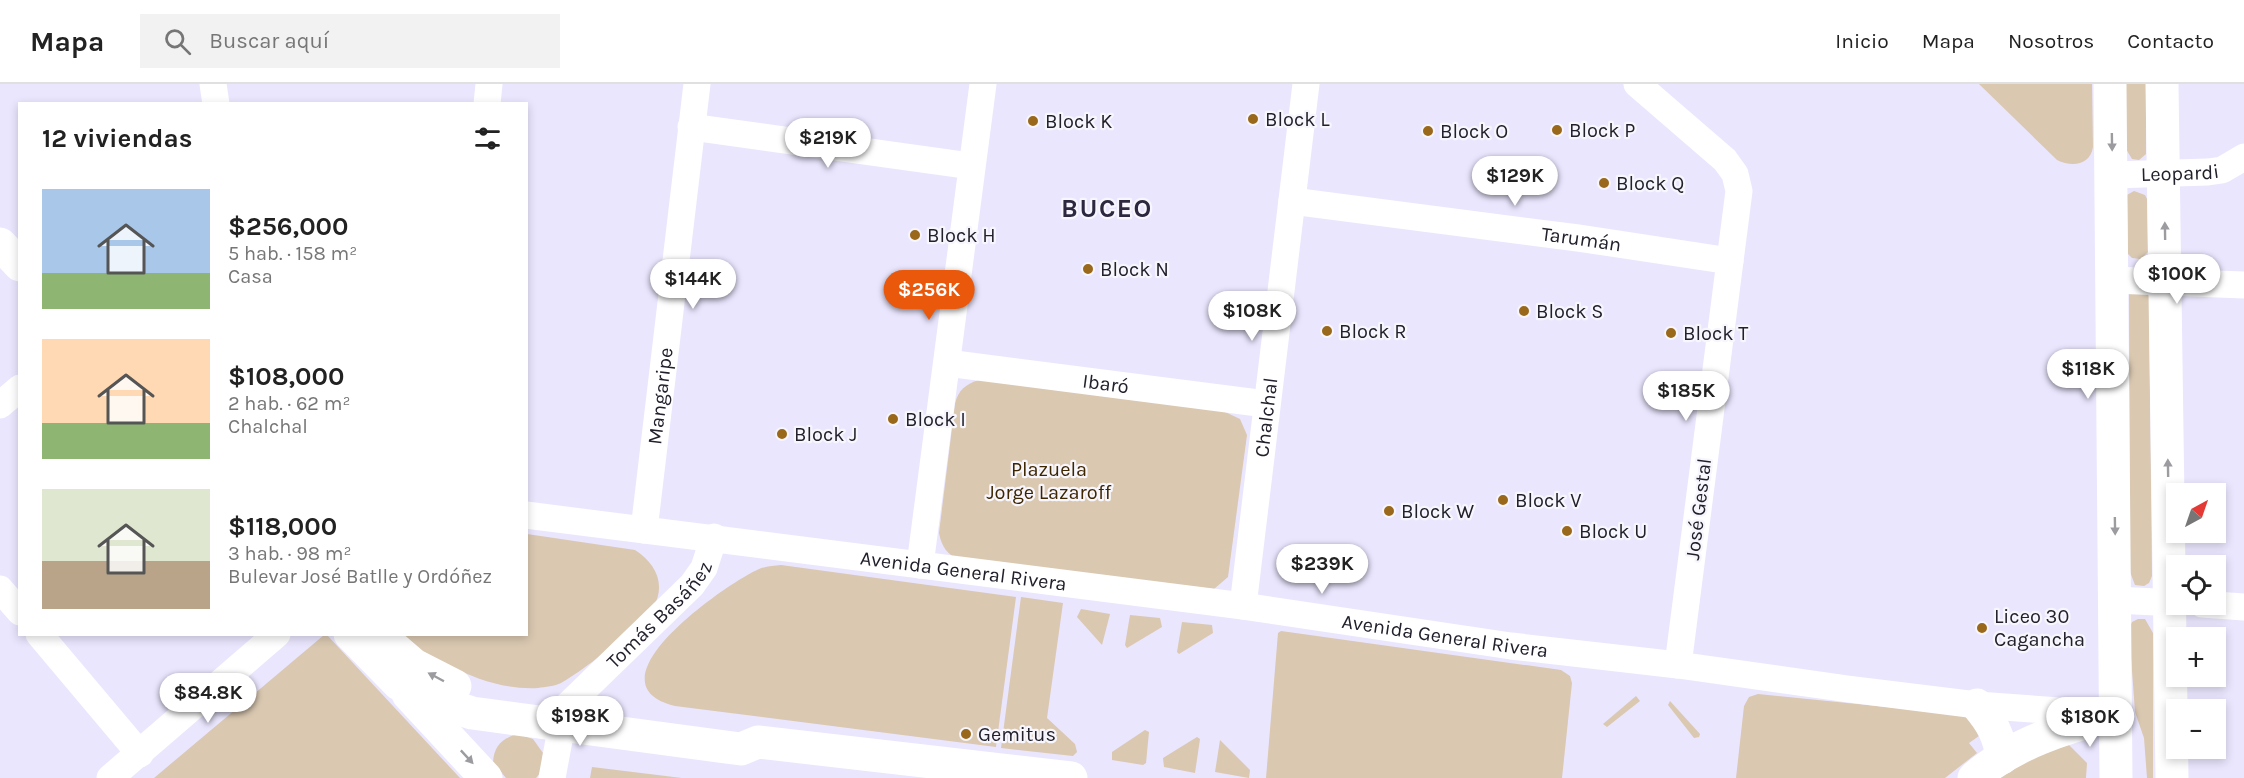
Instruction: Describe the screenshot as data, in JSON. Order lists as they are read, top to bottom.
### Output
{
  "streets": {
    "street": [
      "Leopardi",
      "Tarumán",
      "Ibaró",
      "Mangaripe",
      "Chalchal",
      "José Gestal",
      "Avenida General Rivera",
      "Tomás Basáñez"
    ]
  },
  "crossings": [
    ["Tarumán", "Chalchal"],
    ["Tarumán", "José Gestal"],
    ["Ibaró", "Chalchal"],
    ["Mangaripe", "Avenida General Rivera"],
    ["Chalchal", "Avenida General Rivera"],
    ["José Gestal", "Avenida General Rivera"],
    ["Avenida General Rivera", "Tomás Basáñez"]
  ],
  "districts": ["BUCEO"],
  "parks": ["Plazuela Jorge Lazaroff"],
  "places": [
    "Block L",
    "Block K",
    "Block P",
    "Block O",
    "Block Q",
    "Block H",
    "Block N",
    "Block S",
    "Block R",
    "Block T",
    "Block I",
    "Block J",
    "Block V",
    "Block W",
    "Block U",
    "Liceo 30 Cagancha",
    "Gemitus"
  ],
  "north": "top right",
  "page": {
    "header": "Mapa",
    "search": "Buscar aquí",
    "nav": [
      "Inicio",
      "Mapa",
      "Nosotros",
      "Contacto"
    ],
    "heading": "12 viviendas",
    "price": [
      "$219K",
      "$129K",
      "$100K",
      "$144K",
      "$256K",
      "$108K",
      "$118K",
      "$185K",
      "$239K",
      "$84.8K",
      "$198K",
      "$180K"
    ],
    "list": [
      {
        "name": "$256,000",
        "note": "5 hab. · 158 m² · Casa"
      },
      {
        "name": "$108,000",
        "note": "2 hab. · 62 m² · Chalchal"
      },
      {
        "name": "$118,000",
        "note": "3 hab. · 98 m² · Bulevar José Batlle y Ordóñez"
      }
    ],
    "map_buttons": ["+", "−"]
  }
}
